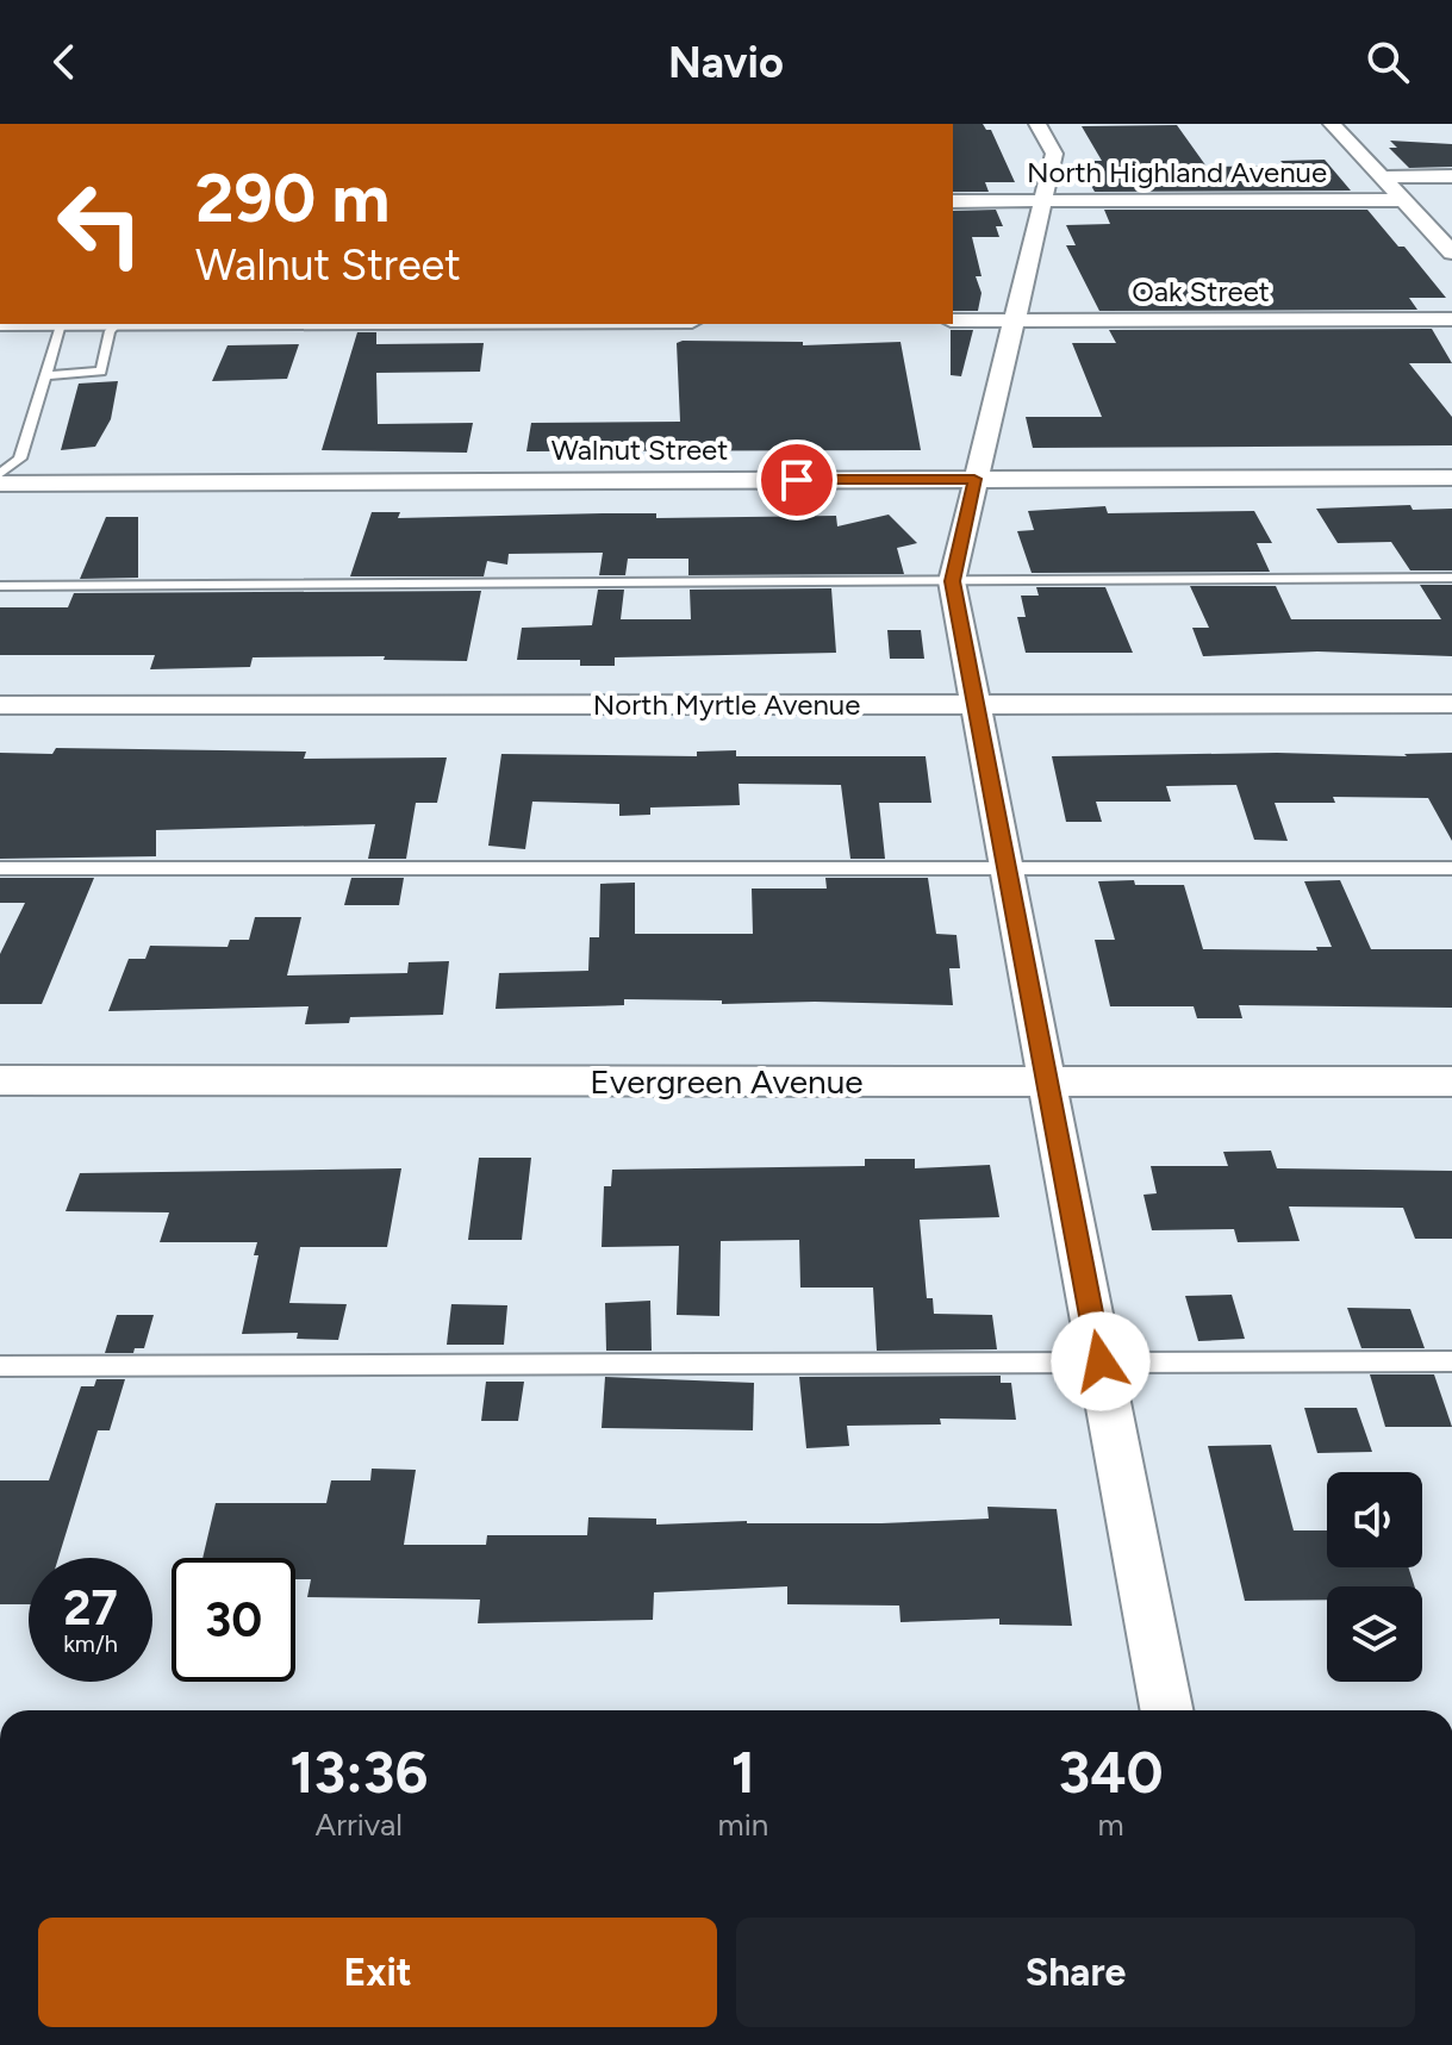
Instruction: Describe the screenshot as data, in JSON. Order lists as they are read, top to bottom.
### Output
{
  "streets": {
    "street": [
      "North Highland Avenue",
      "Oak Street",
      "Walnut Street",
      "North Myrtle Avenue",
      "Evergreen Avenue"
    ]
  },
  "page": {
    "header": "Navio",
    "turn": ["290 m", "Walnut Street"],
    "speed": "27 km/h",
    "limit": "30",
    "eta": [
      "13:36",
      "Arrival",
      "1",
      "min",
      "340",
      "m"
    ],
    "buttons": ["Exit", "Share"]
  }
}
